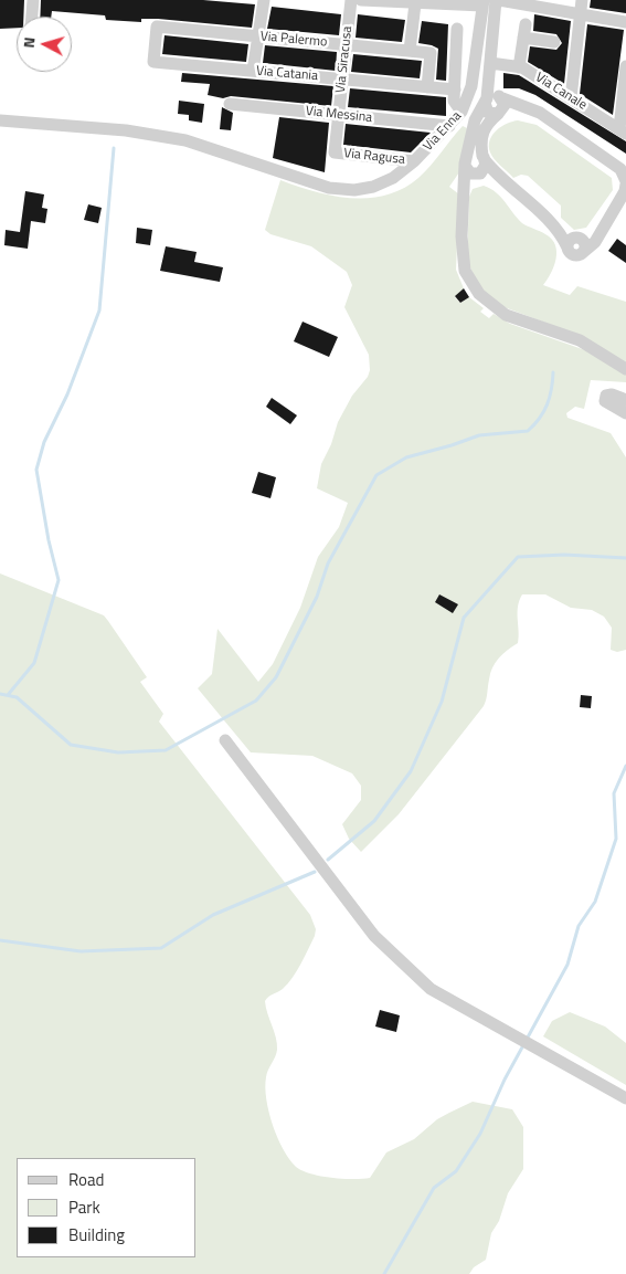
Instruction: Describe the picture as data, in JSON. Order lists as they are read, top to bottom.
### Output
{
  "streets": {
    "street": [
      "Via Palermo",
      "Via Siracusa",
      "Via Catania",
      "Via Canale",
      "Via Messina",
      "Via Enna",
      "Via Ragusa"
    ]
  },
  "crossings": [
    ["Via Palermo", "Via Siracusa"],
    ["Via Palermo", "Via Catania"],
    ["Via Siracusa", "Via Catania"],
    ["Via Siracusa", "Via Messina"],
    ["Via Siracusa", "Via Ragusa"],
    ["Via Messina", "Via Enna"],
    ["Via Enna", "Via Ragusa"]
  ],
  "legend": ["Road", "Park", "Building"],
  "north": "left"
}
